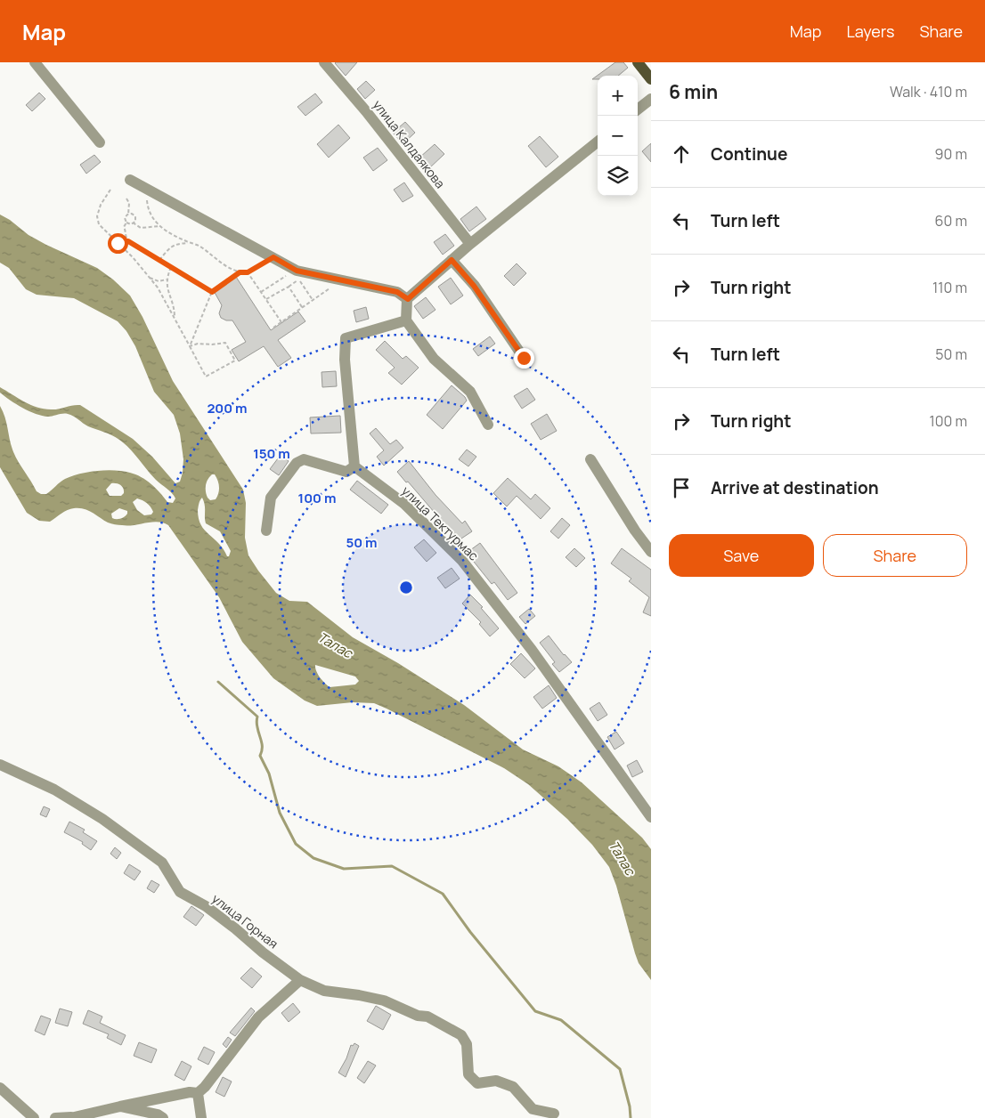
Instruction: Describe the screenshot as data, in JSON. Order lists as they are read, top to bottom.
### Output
{
  "streets": {
    "street": ["улица Калдаякова", "улица Тектурмас", "улица Горная"]
  },
  "water": ["Талас"],
  "page": {
    "header": "Map",
    "nav": ["Map", "Layers", "Share"],
    "heading": ["6 min", "Walk · 410 m"],
    "map_buttons": ["+", "−"],
    "list": [
      ["Continue", "90 m"],
      ["Turn left", "60 m"],
      ["Turn right", "110 m"],
      ["Turn left", "50 m"],
      ["Turn right", "100 m"],
      "Arrive at destination"
    ],
    "buttons": ["Save", "Share"]
  },
  "rings": [
    "200 m",
    "150 m",
    "100 m",
    "50 m"
  ]
}
